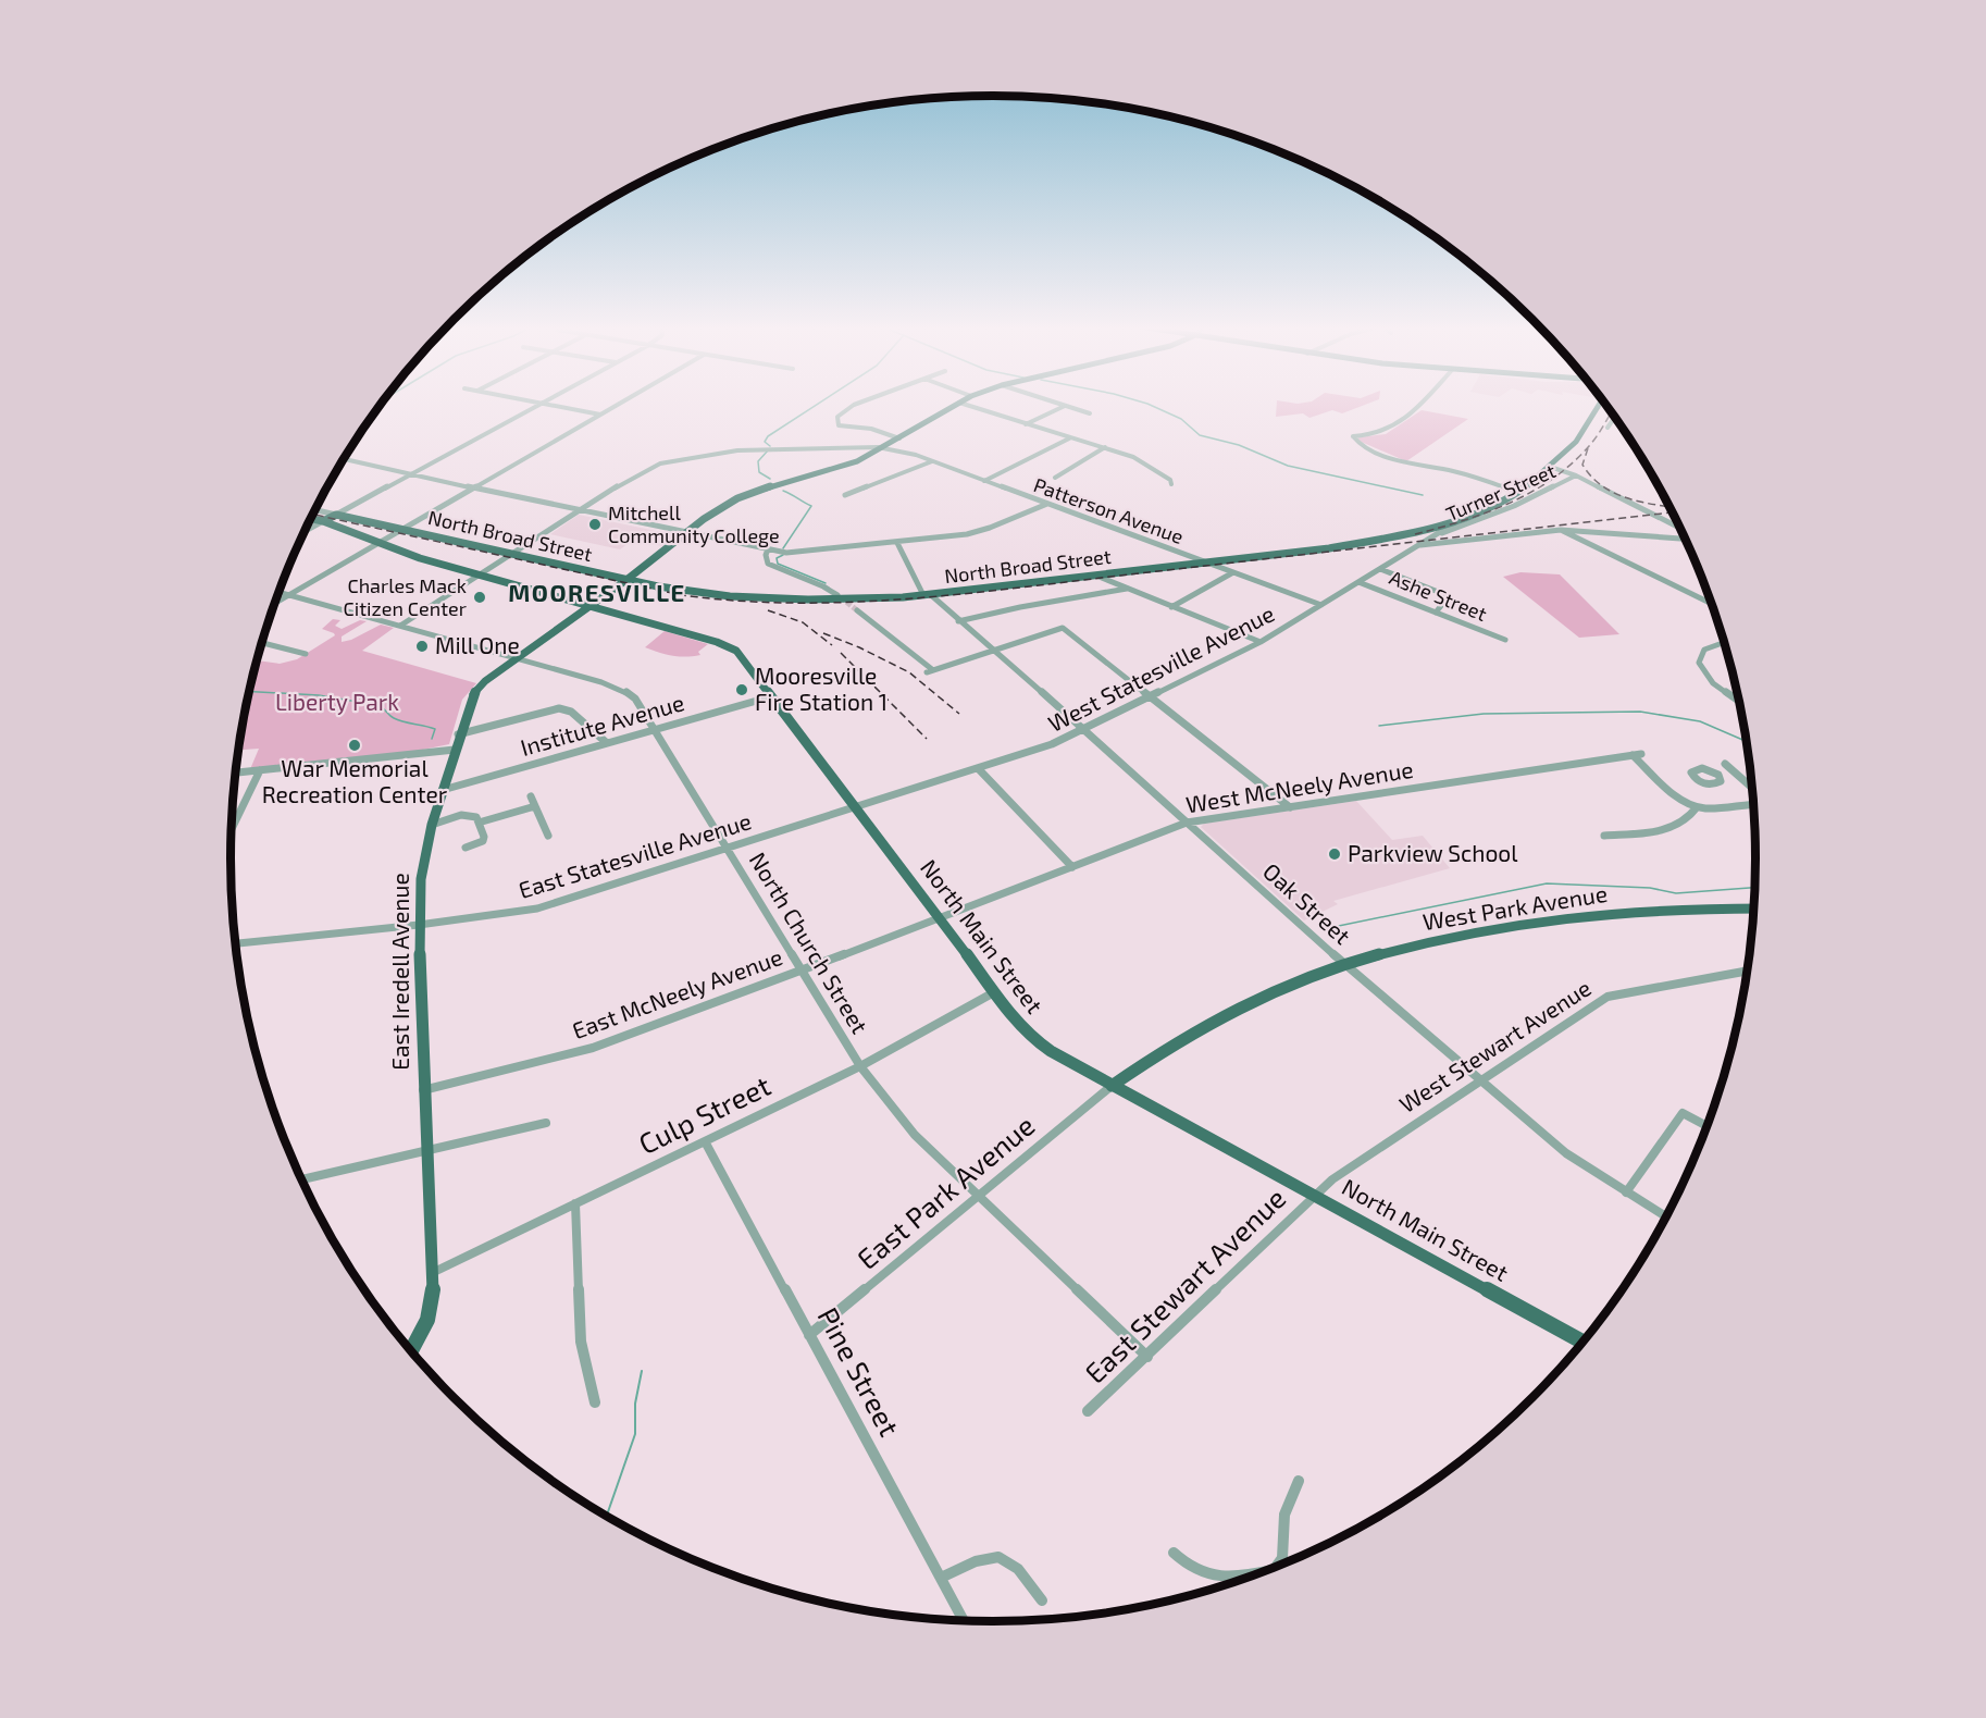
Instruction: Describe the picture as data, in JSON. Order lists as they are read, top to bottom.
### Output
{
  "streets": {
    "main road": [
      "North Broad Street",
      "West Park Avenue",
      "North Main Street",
      "East Iredell Avenue"
    ],
    "street": [
      "Turner Street",
      "Patterson Avenue",
      "Ashe Street",
      "West Statesville Avenue",
      "Institute Avenue",
      "West McNeely Avenue",
      "East Statesville Avenue",
      "Oak Street",
      "North Church Street",
      "East McNeely Avenue",
      "West Stewart Avenue",
      "Culp Street",
      "East Park Avenue",
      "East Stewart Avenue",
      "Pine Street"
    ]
  },
  "crossings": [
    ["Turner Street", "West Statesville Avenue"],
    ["Patterson Avenue", "North Broad Street"],
    ["Patterson Avenue", "West Statesville Avenue"],
    ["Patterson Avenue", "North Main Street"],
    ["Patterson Avenue", "North Church Street"],
    ["Patterson Avenue", "East Iredell Avenue"],
    ["North Broad Street", "West Statesville Avenue"],
    ["North Broad Street", "Oak Street"],
    ["North Broad Street", "East Iredell Avenue"],
    ["Ashe Street", "West Statesville Avenue"],
    ["West Statesville Avenue", "East Statesville Avenue"],
    ["West Statesville Avenue", "Oak Street"],
    ["West Statesville Avenue", "North Main Street"],
    ["Institute Avenue", "North Main Street"],
    ["Institute Avenue", "North Church Street"],
    ["Institute Avenue", "East Iredell Avenue"],
    ["West McNeely Avenue", "Oak Street"],
    ["West McNeely Avenue", "North Main Street"],
    ["West McNeely Avenue", "East McNeely Avenue"],
    ["East Statesville Avenue", "North Main Street"],
    ["East Statesville Avenue", "North Church Street"],
    ["East Statesville Avenue", "East Iredell Avenue"],
    ["Oak Street", "West Park Avenue"],
    ["Oak Street", "West Stewart Avenue"],
    ["West Park Avenue", "North Main Street"],
    ["West Park Avenue", "East Park Avenue"],
    ["North Main Street", "East Iredell Avenue"],
    ["North Main Street", "East McNeely Avenue"],
    ["North Main Street", "West Stewart Avenue"],
    ["North Main Street", "Culp Street"],
    ["North Main Street", "East Park Avenue"],
    ["North Main Street", "East Stewart Avenue"],
    ["North Church Street", "East Iredell Avenue"],
    ["North Church Street", "East McNeely Avenue"],
    ["North Church Street", "Culp Street"],
    ["North Church Street", "East Park Avenue"],
    ["North Church Street", "East Stewart Avenue"],
    ["East Iredell Avenue", "East McNeely Avenue"],
    ["East Iredell Avenue", "Culp Street"],
    ["West Stewart Avenue", "East Stewart Avenue"],
    ["Culp Street", "Pine Street"],
    ["East Park Avenue", "Pine Street"]
  ],
  "districts": ["MOORESVILLE"],
  "parks": ["Liberty Park"],
  "places": [
    "Mitchell Community College",
    "Charles Mack Citizen Center",
    "Mill One",
    "Mooresville Fire Station 1",
    "War Memorial Recreation Center",
    "Parkview School"
  ]
}
